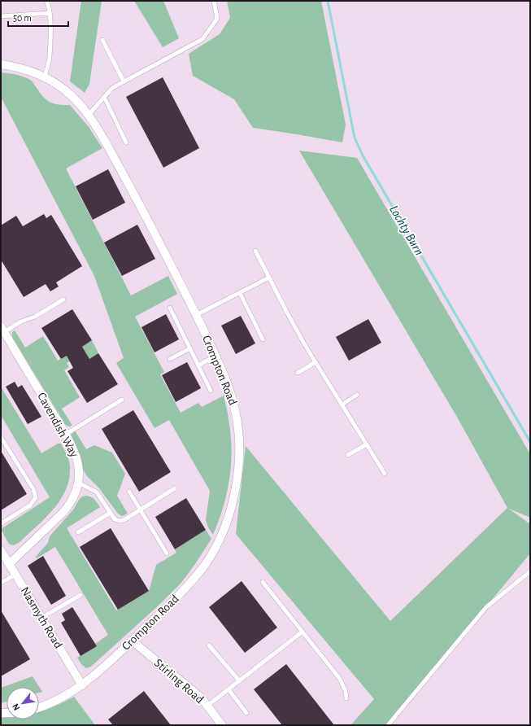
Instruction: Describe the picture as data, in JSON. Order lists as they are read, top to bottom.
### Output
{
  "streets": {
    "street": [
      "Crompton Road",
      "Cavendish Way",
      "Nasmyth Road",
      "Stirling Road"
    ]
  },
  "crossings": [
    ["Crompton Road", "Nasmyth Road"],
    ["Crompton Road", "Stirling Road"],
    ["Cavendish Way", "Nasmyth Road"]
  ],
  "water": ["Lochty Burn"],
  "scale_bar": "50 m",
  "north": "bottom left"
}
